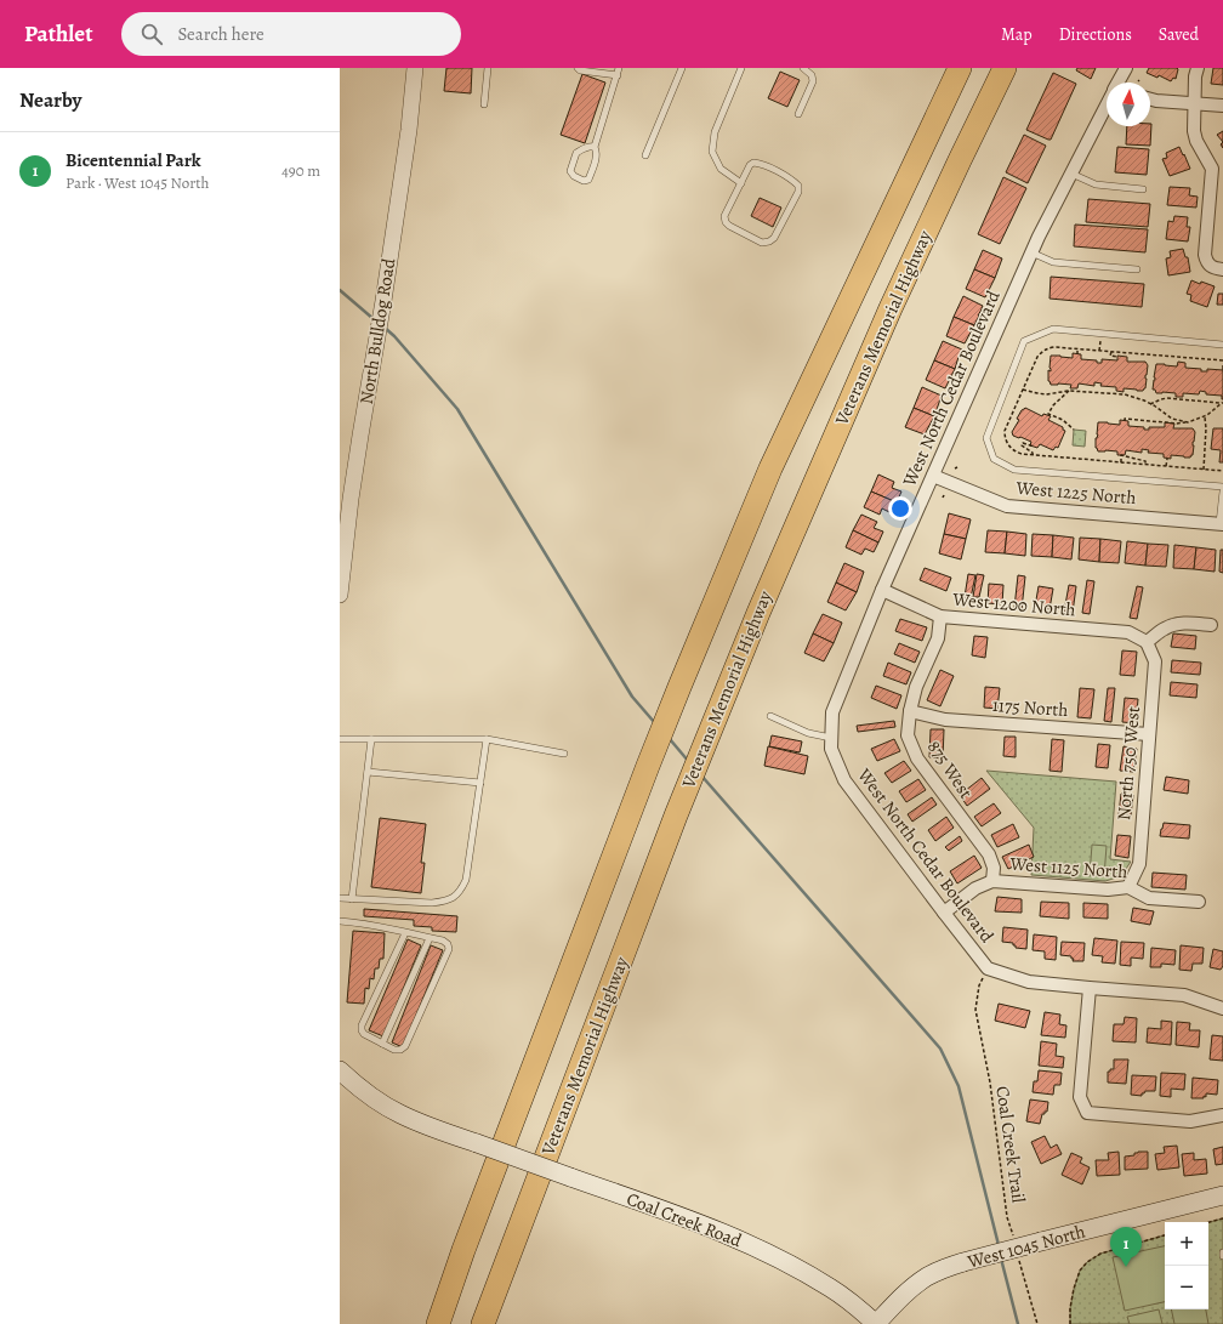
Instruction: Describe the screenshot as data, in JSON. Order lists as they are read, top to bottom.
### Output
{
  "streets": {
    "highway": ["Veterans Memorial Highway"],
    "main road": ["Coal Creek Road", "West 1045 North"],
    "street": [
      "North Bulldog Road",
      "West North Cedar Boulevard",
      "West 1225 North",
      "West 1200 North",
      "1175 North",
      "North 750 West",
      "875 West",
      "West 1125 North"
    ],
    "path": ["Coal Creek Trail"]
  },
  "crossings": [
    ["West North Cedar Boulevard", "West 1225 North"],
    ["West North Cedar Boulevard", "West 1200 North"],
    ["West North Cedar Boulevard", "West 1125 North"],
    ["West North Cedar Boulevard", "Coal Creek Trail"],
    ["West 1200 North", "North 750 West"],
    ["West 1200 North", "875 West"],
    ["1175 North", "North 750 West"],
    ["1175 North", "875 West"],
    ["North 750 West", "West 1125 North"],
    ["875 West", "West 1125 North"],
    ["Coal Creek Road", "West 1045 North"]
  ],
  "north": "top",
  "page": {
    "header": "Pathlet",
    "search": "Search here",
    "nav": ["Map", "Directions", "Saved"],
    "heading": "Nearby",
    "list": [
      {
        "mark": "1",
        "name": "Bicentennial Park",
        "note": "Park · West 1045 North",
        "value": "490 m"
      }
    ],
    "map_buttons": ["+", "−"],
    "pins": "1"
  }
}
